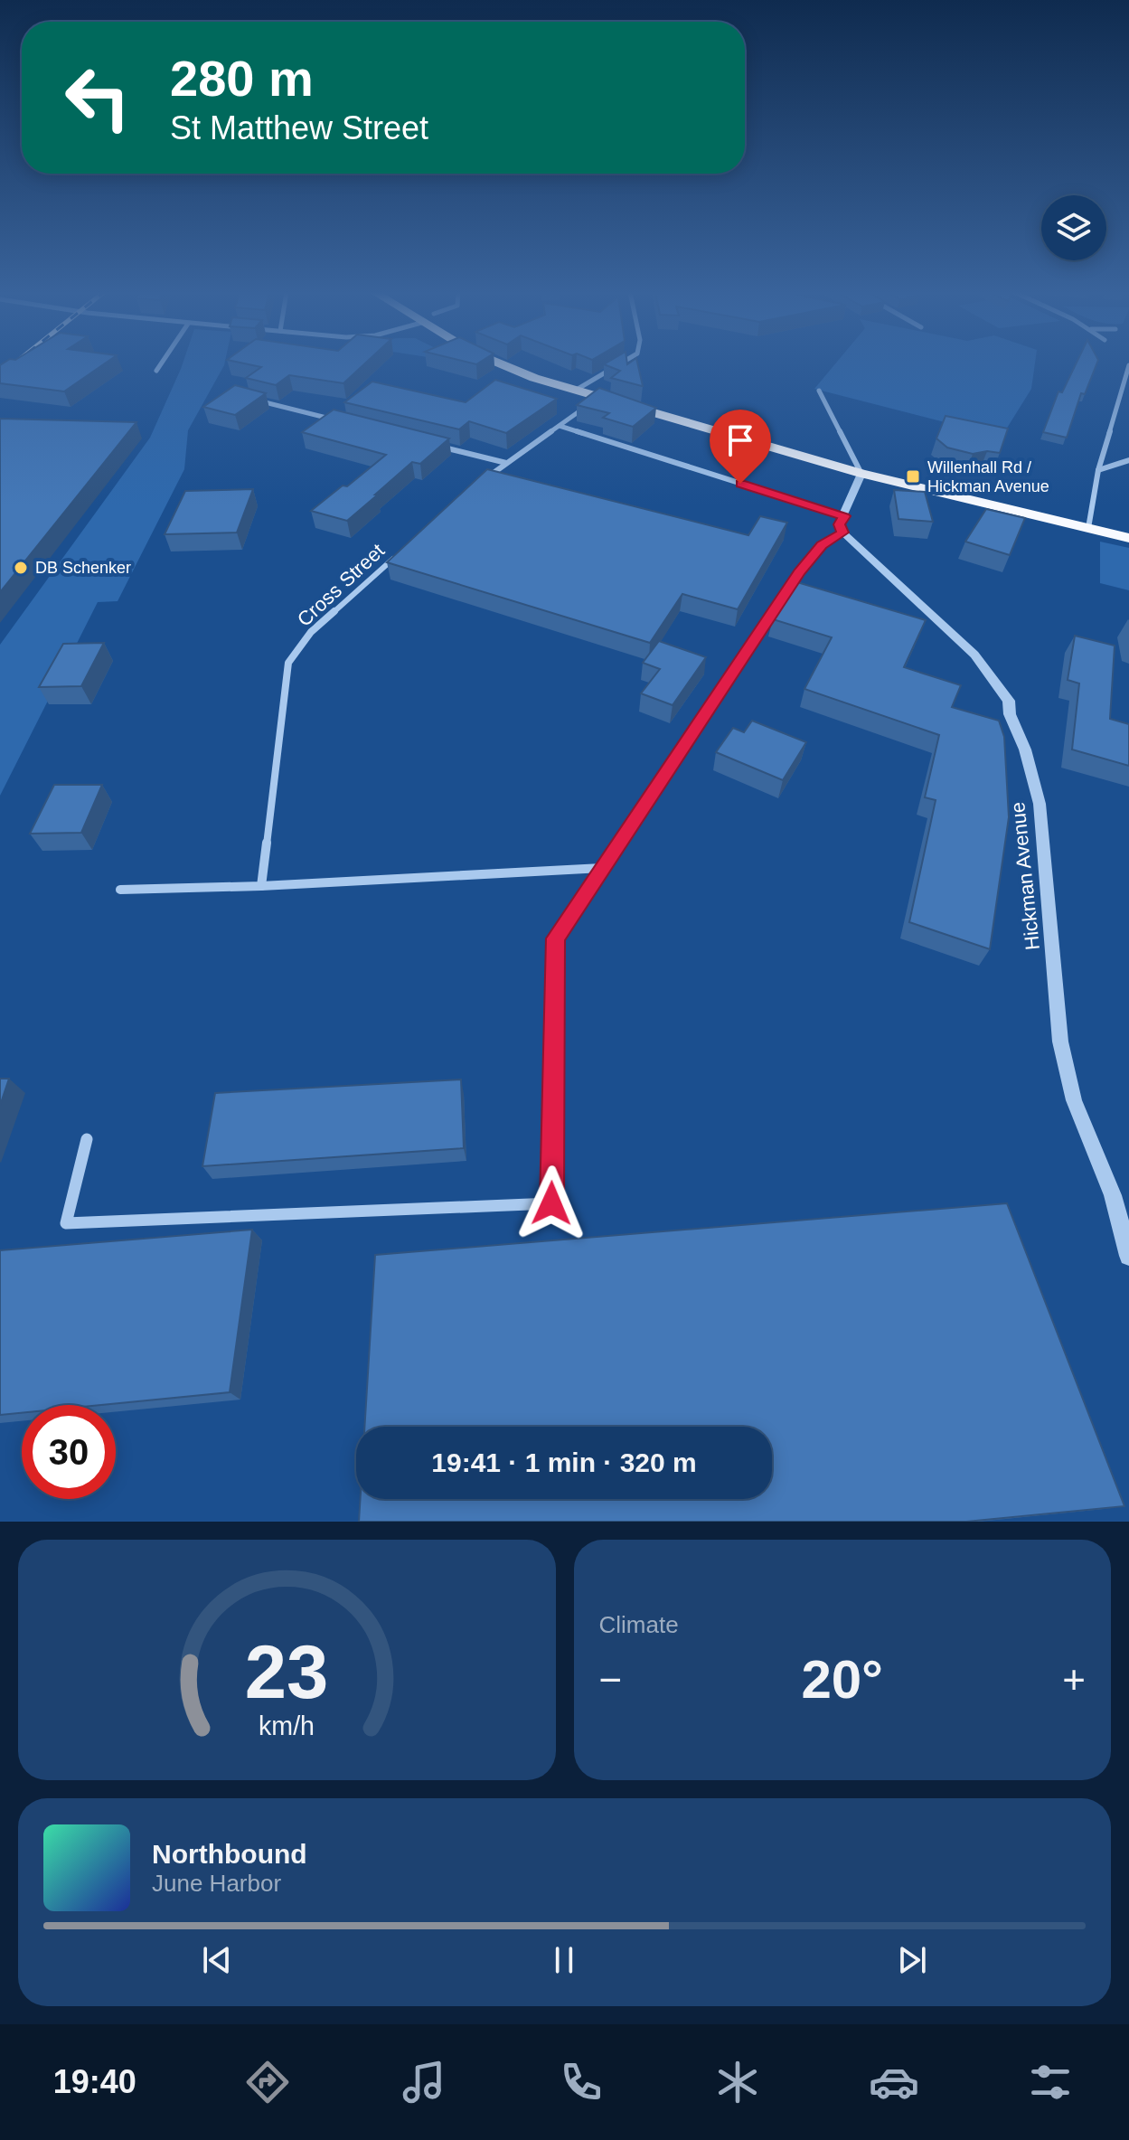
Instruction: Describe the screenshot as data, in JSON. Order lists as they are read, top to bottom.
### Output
{
  "streets": {
    "street": ["Cross Street", "Hickman Avenue"]
  },
  "places": {
    "transit": ["Willenhall Rd / Hickman Avenue"],
    "other": ["DB Schenker"]
  },
  "page": {
    "turn": ["280 m", "St Matthew Street"],
    "limit": "30",
    "trip": "19:41 · 1 min · 320 m",
    "tile": "Climate",
    "heat": ["−", "20°", "+"],
    "song": ["Northbound", "June Harbor"],
    "tabs": "19:40",
    "gauge": ["23", "km/h"]
  }
}
